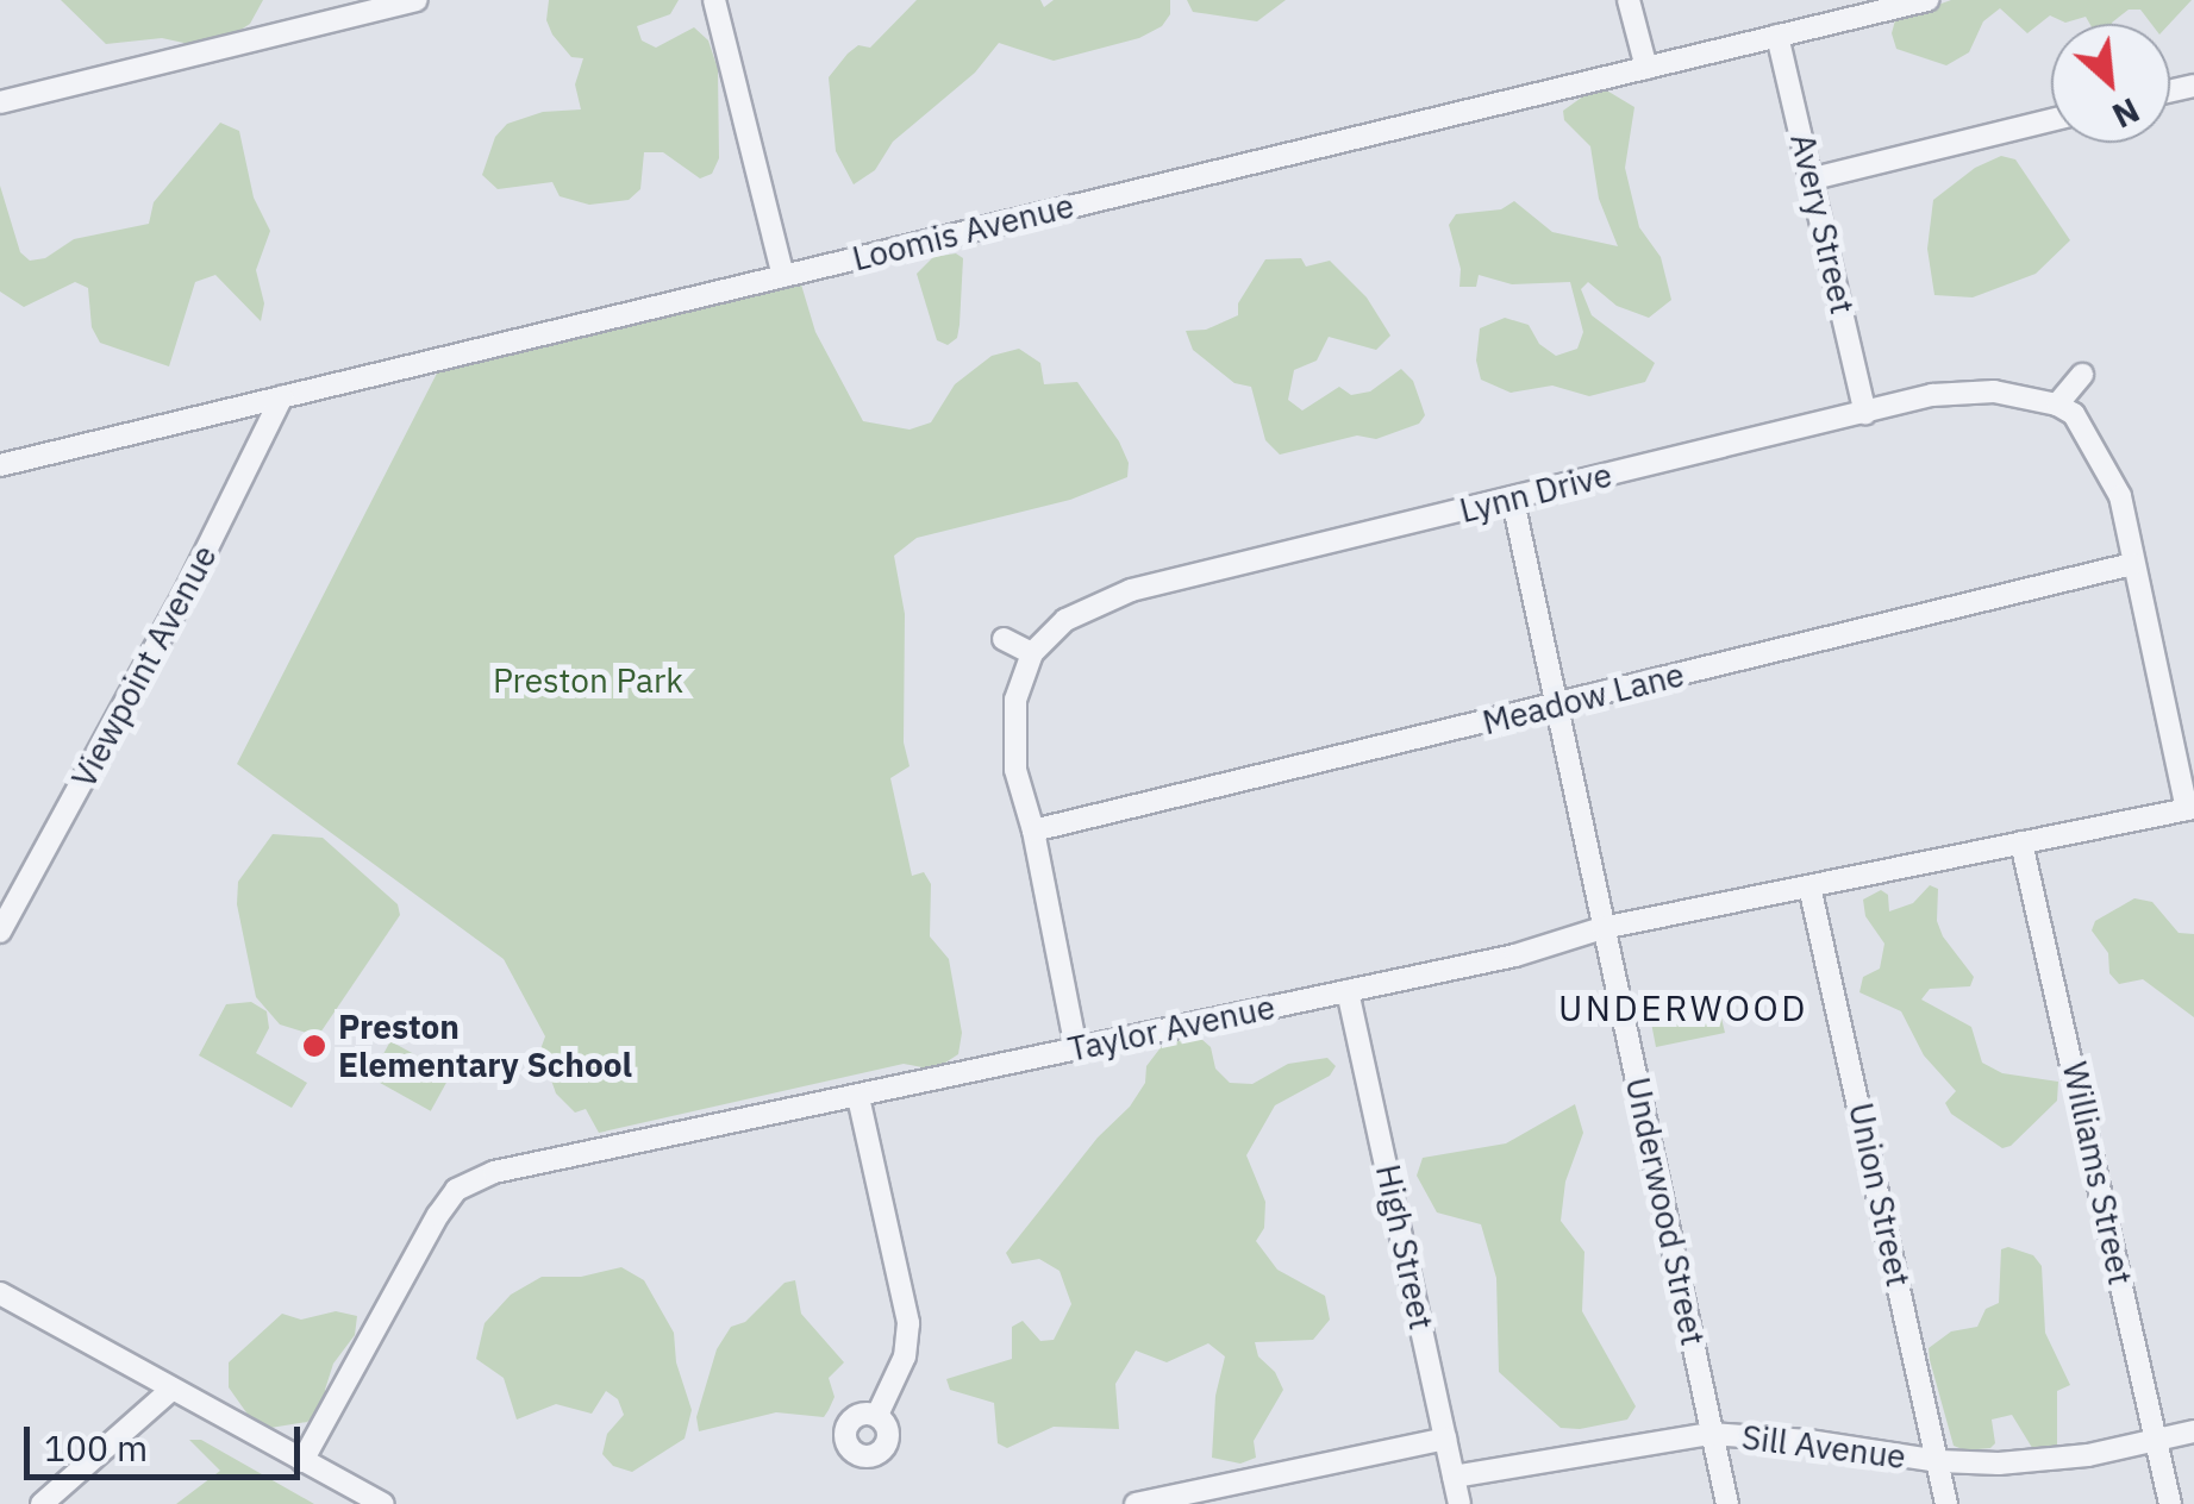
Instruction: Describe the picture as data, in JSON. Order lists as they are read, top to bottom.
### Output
{
  "streets": {
    "street": [
      "Avery Street",
      "Loomis Avenue",
      "Lynn Drive",
      "Viewpoint Avenue",
      "Meadow Lane",
      "Taylor Avenue",
      "Williams Street",
      "Union Street",
      "Underwood Street",
      "High Street",
      "Sill Avenue"
    ]
  },
  "crossings": [
    ["Avery Street", "Loomis Avenue"],
    ["Avery Street", "Lynn Drive"],
    ["Loomis Avenue", "Viewpoint Avenue"],
    ["Lynn Drive", "Underwood Street"],
    ["Meadow Lane", "Underwood Street"],
    ["Taylor Avenue", "Williams Street"],
    ["Taylor Avenue", "Union Street"],
    ["Taylor Avenue", "Underwood Street"],
    ["Taylor Avenue", "High Street"],
    ["Williams Street", "Sill Avenue"],
    ["Union Street", "Sill Avenue"],
    ["Underwood Street", "Sill Avenue"],
    ["High Street", "Sill Avenue"]
  ],
  "districts": ["UNDERWOOD"],
  "parks": ["Preston Park"],
  "places": ["Preston Elementary School"],
  "scale_bar": "100 m",
  "north": "bottom right"
}
